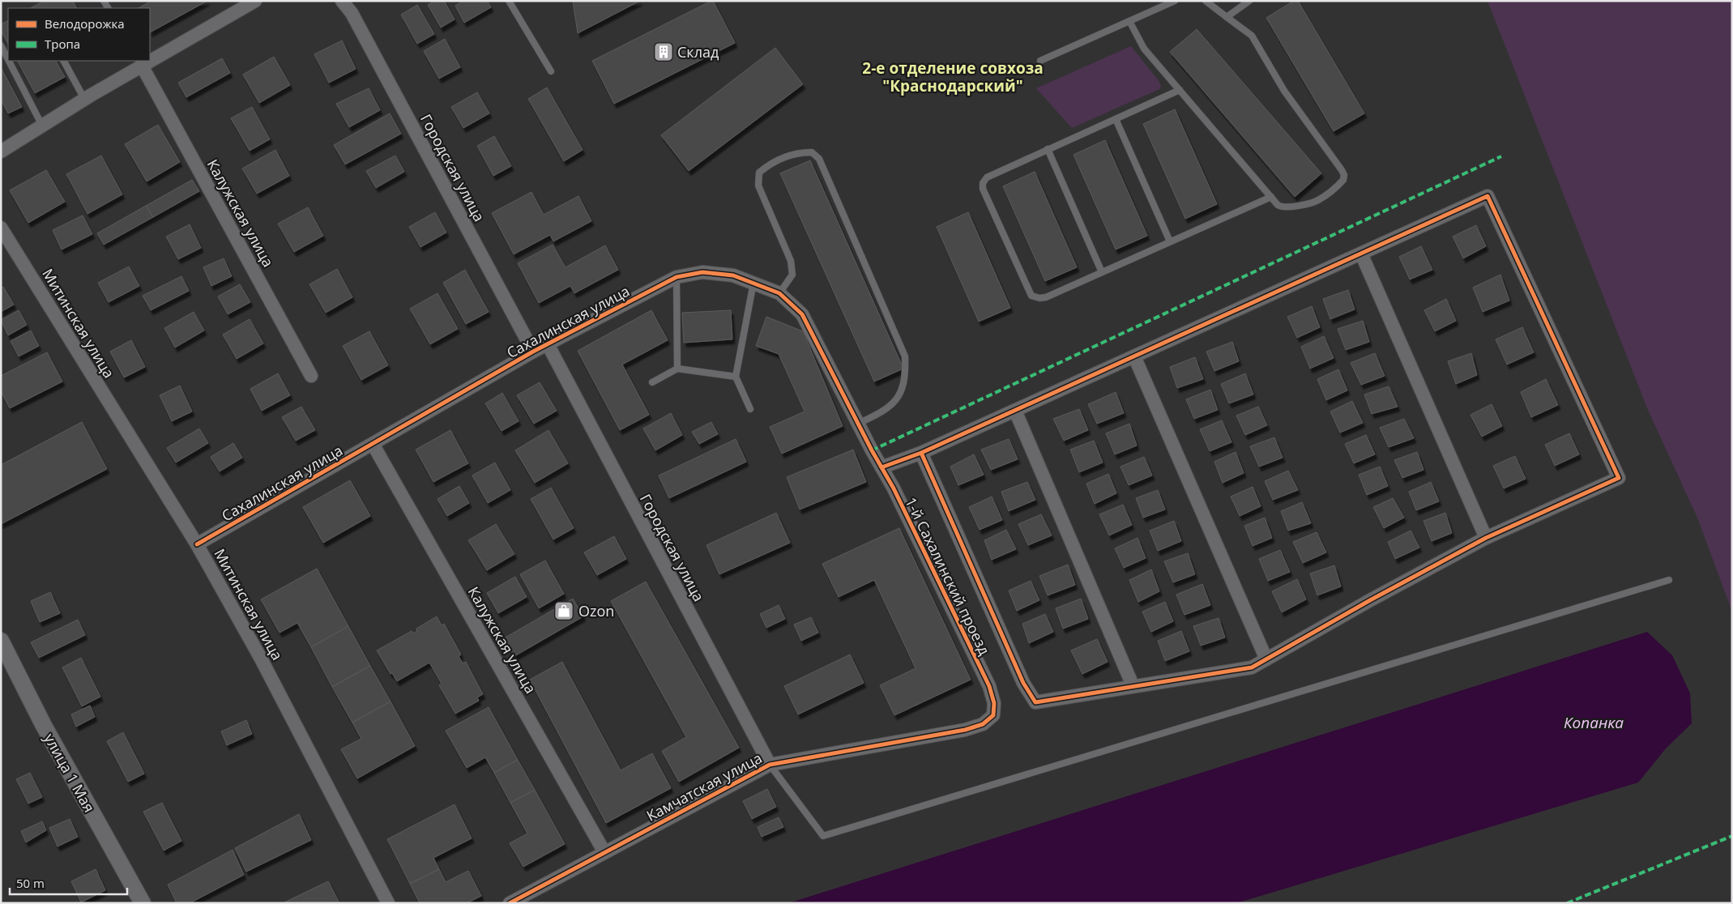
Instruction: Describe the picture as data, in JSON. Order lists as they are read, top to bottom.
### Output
{
  "streets": {
    "street": [
      "Городская улица",
      "Калужская улица",
      "Сахалинская улица",
      "Митинская улица",
      "1-й Сахалинский проезд",
      "улица 1 Мая",
      "Камчатская улица"
    ]
  },
  "crossings": [
    ["Городская улица", "Сахалинская улица"],
    ["Городская улица", "Камчатская улица"],
    ["Калужская улица", "Сахалинская улица"],
    ["Калужская улица", "Камчатская улица"],
    ["Сахалинская улица", "Митинская улица"],
    ["Сахалинская улица", "1-й Сахалинский проезд"],
    ["1-й Сахалинский проезд", "Камчатская улица"]
  ],
  "districts": ["2-е отделение совхоза \"Краснодарский\""],
  "water": ["Копанка"],
  "places": {
    "building": ["Склад"],
    "shop": ["Ozon"]
  },
  "legend": ["Велодорожка", "Тропа"],
  "scale_bar": "50 m"
}
